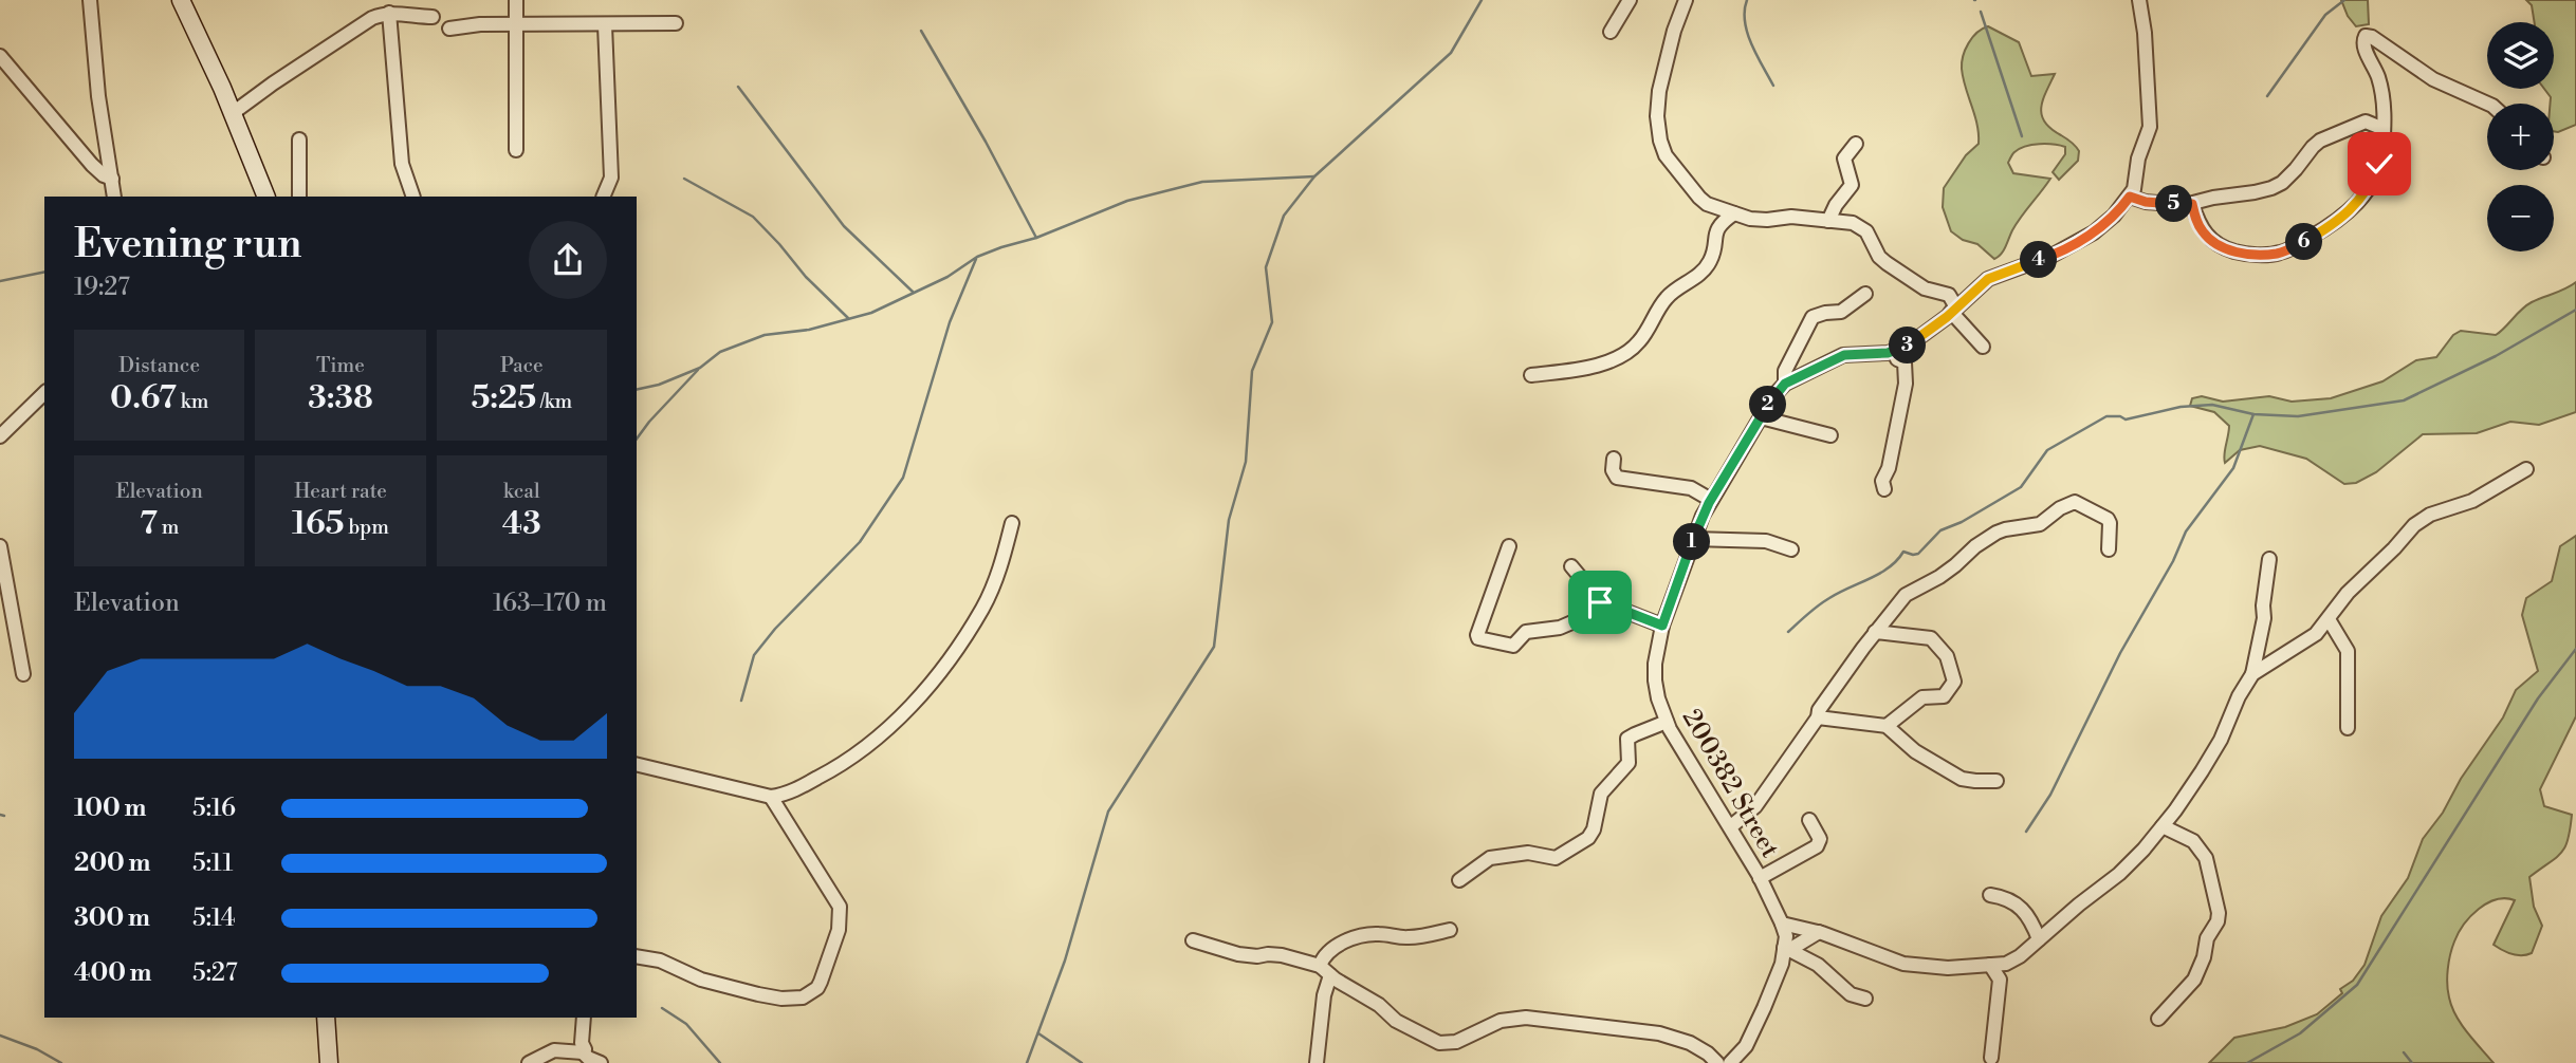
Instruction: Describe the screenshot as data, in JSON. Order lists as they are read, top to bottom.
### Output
{
  "streets": {
    "street": ["200382 Street"]
  },
  "page": {
    "map_buttons": ["+", "−"],
    "pins": [
      "5",
      "6",
      "4",
      "3",
      "2",
      "1"
    ],
    "heading": ["Evening run", "19:27"],
    "stats": [
      ["Distance", "0.67 km"],
      ["Time", "3:38"],
      ["Pace", "5:25 /km"],
      ["Elevation", "7 m"],
      ["Heart rate", "165 bpm"],
      ["kcal", "43"]
    ],
    "chart": ["Elevation", "163–170 m"],
    "list": [
      {
        "name": "100 m",
        "note": "5:16"
      },
      {
        "name": "200 m",
        "note": "5:11"
      },
      {
        "name": "300 m",
        "note": "5:14"
      },
      {
        "name": "400 m",
        "note": "5:27"
      }
    ]
  }
}
